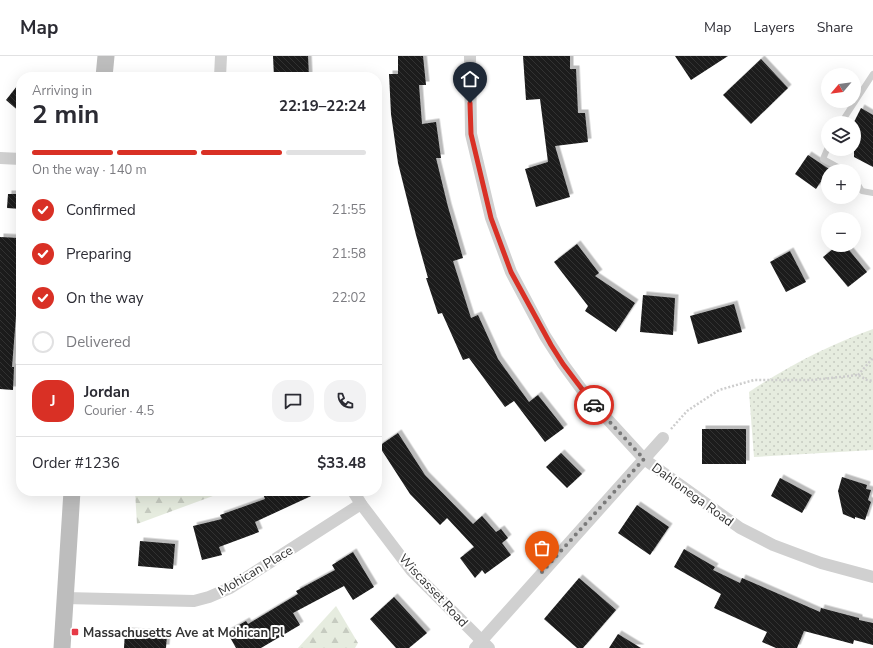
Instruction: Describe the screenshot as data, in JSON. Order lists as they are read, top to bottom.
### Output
{
  "streets": {
    "street": ["Dahlonega Road", "Mohican Place", "Wiscasset Road"]
  },
  "crossings": [
    ["Mohican Place", "Wiscasset Road"]
  ],
  "places": {
    "transit": ["Massachusetts Ave at Mohican Pl"]
  },
  "north": "bottom left",
  "page": {
    "header": "Map",
    "nav": ["Map", "Layers", "Share"],
    "map_buttons": ["+", "−"],
    "heading": ["2 min", "Arriving in", "22:19–22:24"],
    "panel": [
      "Jordan",
      "Courier · 4.5",
      "Order #1236",
      "$33.48"
    ],
    "bar": "On the way · 140 m",
    "list": [
      ["Confirmed", "21:55"],
      ["Preparing", "21:58"],
      ["On the way", "22:02"],
      "Delivered"
    ],
    "round": "J"
  }
}
